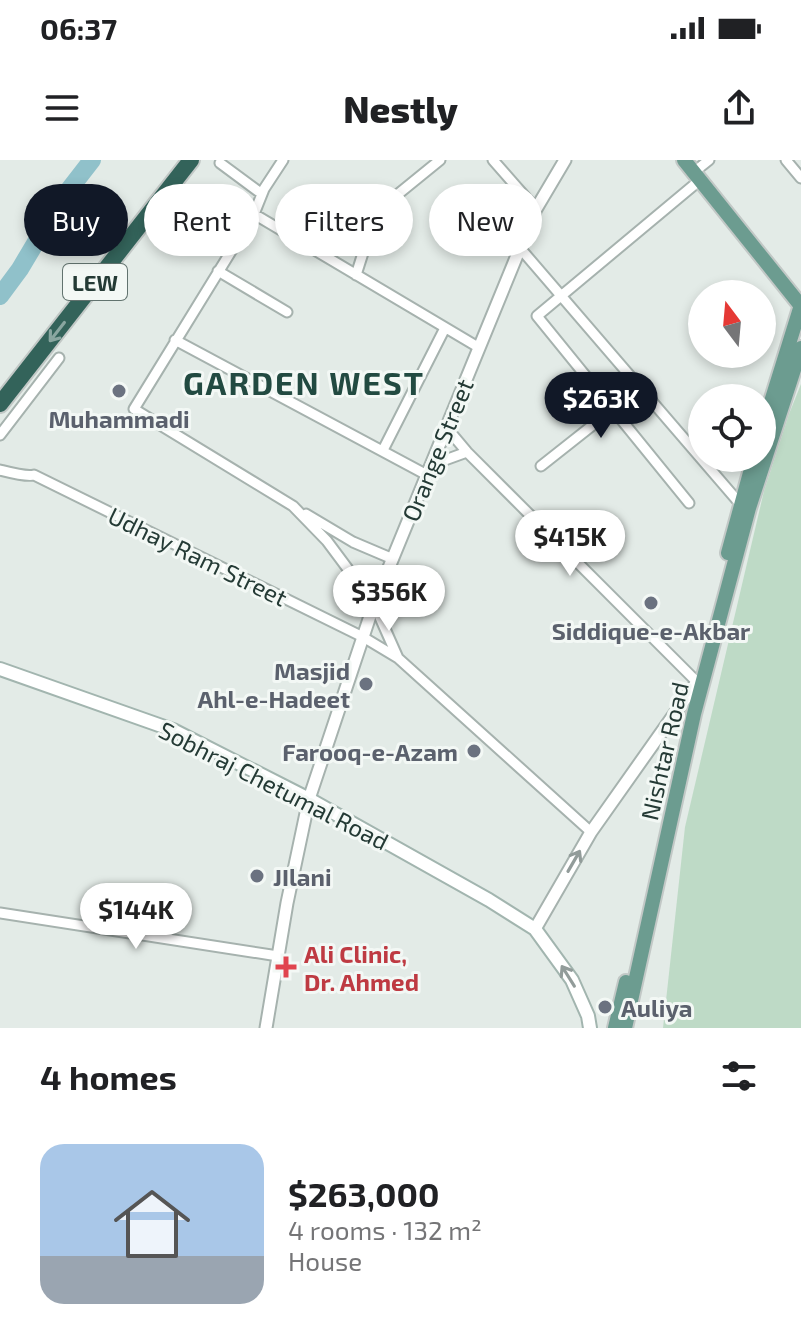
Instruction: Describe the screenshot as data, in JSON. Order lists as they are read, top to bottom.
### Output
{
  "streets": {
    "highway": ["LEW"],
    "main road": ["Nishtar Road", "Sobhraj Chetumal Road"],
    "street": ["Orange Street", "Udhay Ram Street"]
  },
  "crossings": [
    ["Orange Street", "Udhay Ram Street"],
    ["Orange Street", "Sobhraj Chetumal Road"]
  ],
  "districts": ["GARDEN WEST"],
  "places": {
    "other": [
      "Muhammadi",
      "Siddique-e-Akbar",
      "Masjid Ahl-e-Hadeet",
      "Farooq-e-Azam",
      "JIlani",
      "Auliya"
    ],
    "health": ["Ali Clinic, Dr. Ahmed"]
  },
  "north": "top",
  "page": {
    "status": "06:37",
    "header": "Nestly",
    "chip": [
      "Buy",
      "Rent",
      "Filters",
      "New"
    ],
    "price": [
      "$263K",
      "$415K",
      "$356K",
      "$144K"
    ],
    "heading": "4 homes",
    "list": [
      {
        "name": "$263,000",
        "note": "4 rooms · 132 m² · House"
      }
    ]
  }
}
